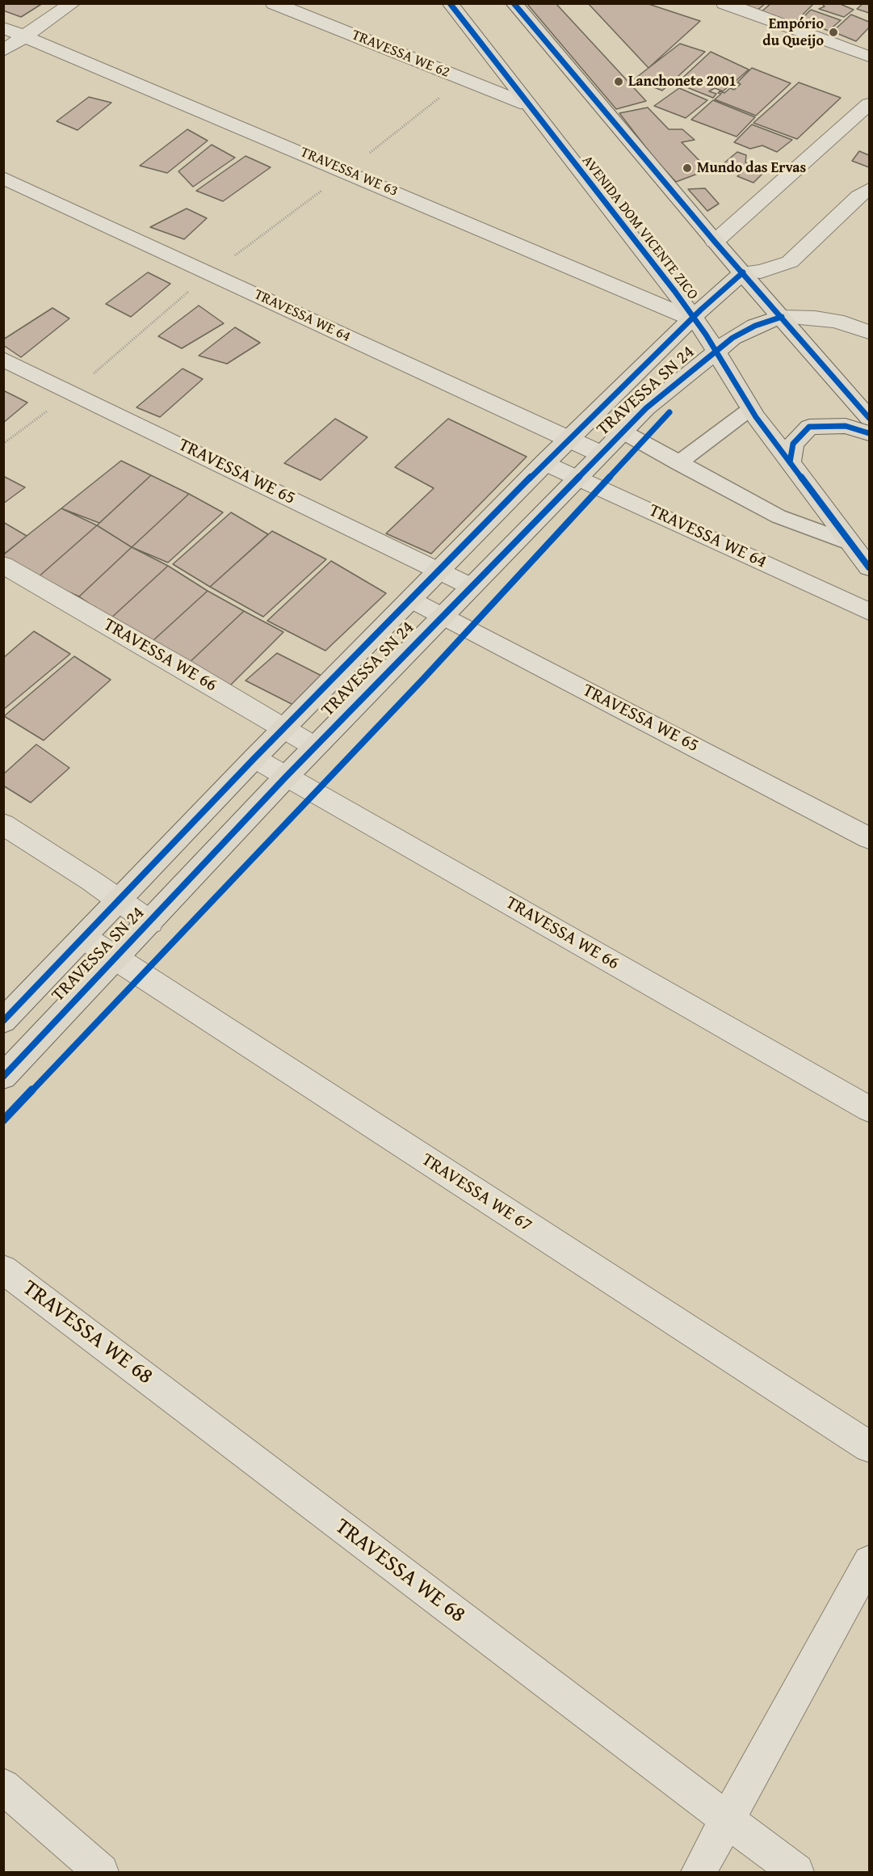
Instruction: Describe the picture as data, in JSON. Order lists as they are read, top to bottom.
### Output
{
  "streets": {
    "main road": ["AVENIDA DOM VICENTE ZICO", "TRAVESSA SN 24"],
    "street": [
      "TRAVESSA WE 62",
      "TRAVESSA WE 63",
      "TRAVESSA WE 64",
      "TRAVESSA WE 65",
      "TRAVESSA WE 66",
      "TRAVESSA WE 67",
      "TRAVESSA WE 68"
    ]
  },
  "crossings": [
    ["TRAVESSA WE 62", "AVENIDA DOM VICENTE ZICO"],
    ["TRAVESSA WE 63", "AVENIDA DOM VICENTE ZICO"],
    ["TRAVESSA WE 63", "TRAVESSA SN 24"],
    ["AVENIDA DOM VICENTE ZICO", "TRAVESSA SN 24"],
    ["TRAVESSA WE 64", "TRAVESSA SN 24"],
    ["TRAVESSA SN 24", "TRAVESSA WE 65"],
    ["TRAVESSA SN 24", "TRAVESSA WE 66"],
    ["TRAVESSA SN 24", "TRAVESSA WE 67"]
  ],
  "places": ["Empório du Queijo", "Lanchonete 2001", "Mundo das Ervas"]
}
